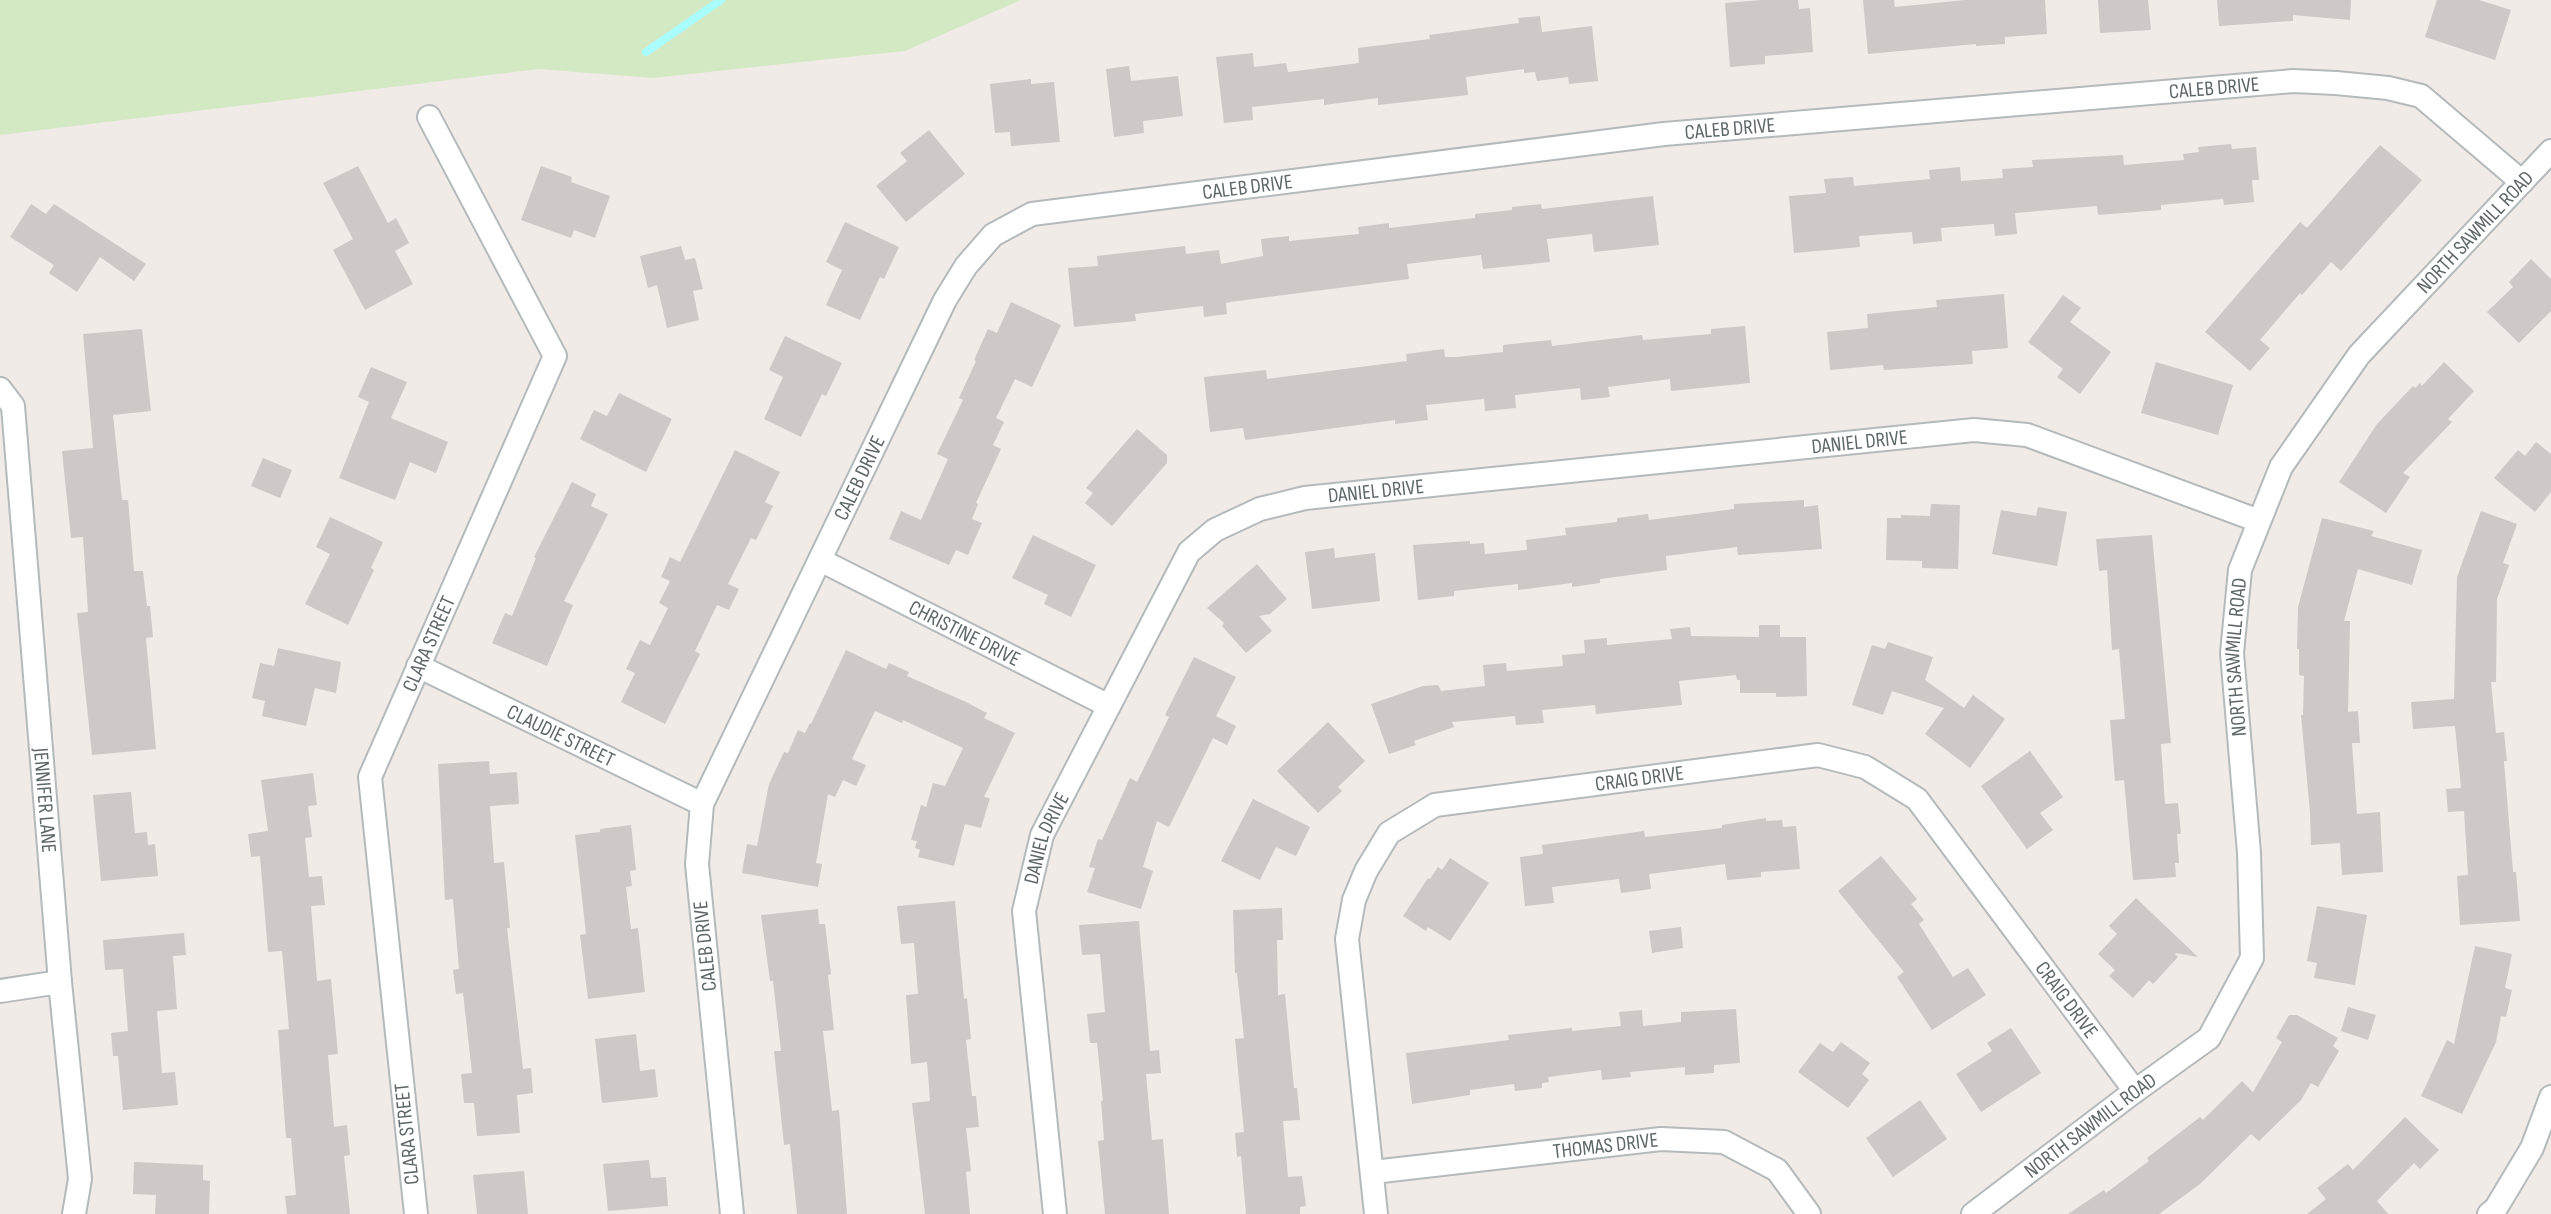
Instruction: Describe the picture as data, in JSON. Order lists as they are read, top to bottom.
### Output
{
  "streets": {
    "street": [
      "CALEB DRIVE",
      "NORTH SAWMILL ROAD",
      "DANIEL DRIVE",
      "CHRISTINE DRIVE",
      "CLARA STREET",
      "CLAUDIE STREET",
      "CRAIG DRIVE",
      "JENNIFER LANE",
      "THOMAS DRIVE"
    ]
  },
  "crossings": [
    ["CALEB DRIVE", "NORTH SAWMILL ROAD"],
    ["CALEB DRIVE", "CHRISTINE DRIVE"],
    ["CALEB DRIVE", "CLAUDIE STREET"],
    ["NORTH SAWMILL ROAD", "DANIEL DRIVE"],
    ["NORTH SAWMILL ROAD", "CRAIG DRIVE"],
    ["DANIEL DRIVE", "CHRISTINE DRIVE"],
    ["CLARA STREET", "CLAUDIE STREET"],
    ["CRAIG DRIVE", "THOMAS DRIVE"]
  ]
}
